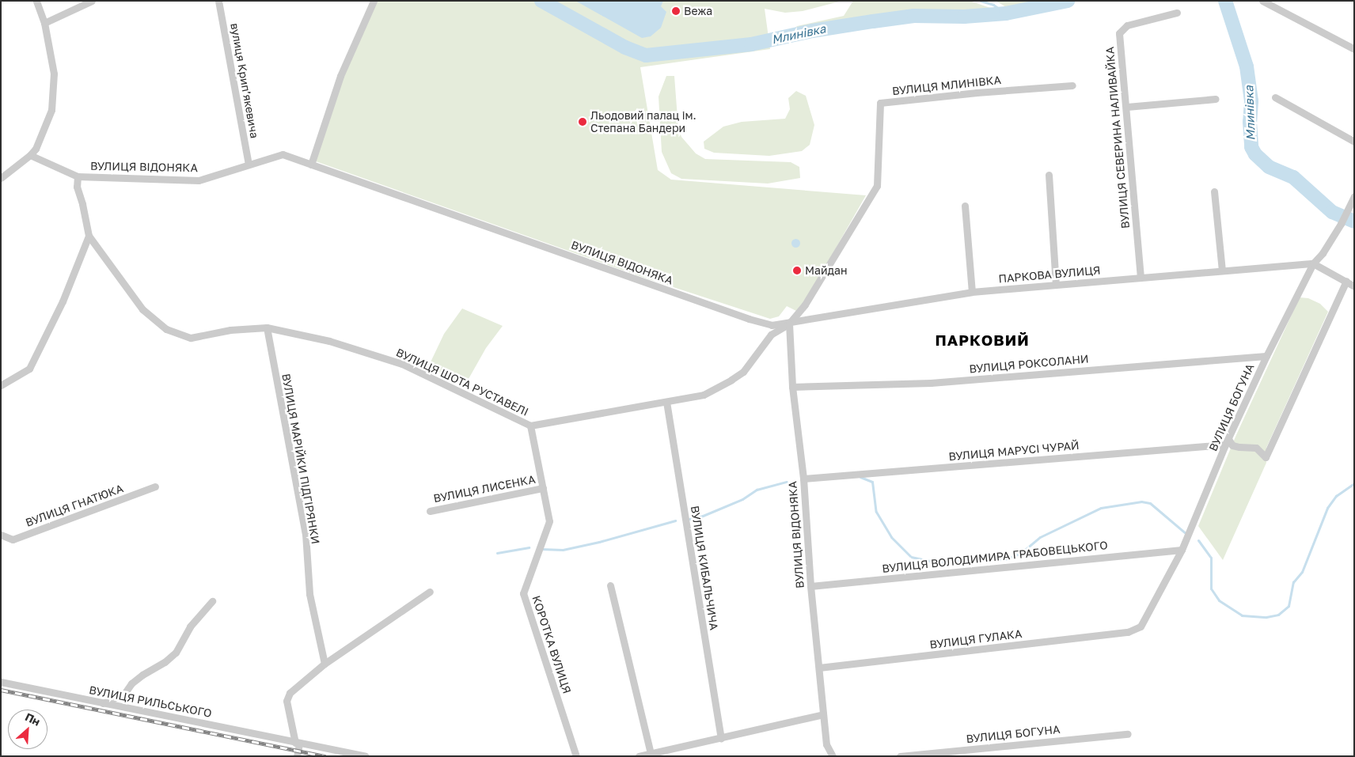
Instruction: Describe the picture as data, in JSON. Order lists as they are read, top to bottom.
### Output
{
  "streets": {
    "street": [
      "вулиця Крипʼякевича",
      "ВУЛИЦЯ МЛИНІВКА",
      "ВУЛИЦЯ СЕВЕРИНА НАЛИВАЙКА",
      "ВУЛИЦЯ ВІДОНЯКА",
      "ПАРКОВА ВУЛИЦЯ",
      "ВУЛИЦЯ РОКСОЛАНИ",
      "ВУЛИЦЯ ШОТА РУСТАВЕЛІ",
      "ВУЛИЦЯ БОГУНА",
      "ВУЛИЦЯ МАРУСІ ЧУРАЙ",
      "ВУЛИЦЯ МАРІЙКИ ПІДГІРЯНКИ",
      "ВУЛИЦЯ ЛИСЕНКА",
      "ВУЛИЦЯ ГНАТЮКА",
      "ВУЛИЦЯ ВОЛОДИМИРА ГРАБОВЕЦЬКОГО",
      "ВУЛИЦЯ КИБАЛЬЧИЧА",
      "ВУЛИЦЯ ГУЛАКА",
      "КОРОТКА ВУЛИЦЯ",
      "ВУЛИЦЯ РИЛЬСЬКОГО"
    ]
  },
  "crossings": [
    ["вулиця Крипʼякевича", "ВУЛИЦЯ ВІДОНЯКА"],
    ["ВУЛИЦЯ МЛИНІВКА", "ВУЛИЦЯ ВІДОНЯКА"],
    ["ВУЛИЦЯ МЛИНІВКА", "ПАРКОВА ВУЛИЦЯ"],
    ["ВУЛИЦЯ МЛИНІВКА", "ВУЛИЦЯ ШОТА РУСТАВЕЛІ"],
    ["ВУЛИЦЯ СЕВЕРИНА НАЛИВАЙКА", "ПАРКОВА ВУЛИЦЯ"],
    ["ВУЛИЦЯ ВІДОНЯКА", "ПАРКОВА ВУЛИЦЯ"],
    ["ВУЛИЦЯ ВІДОНЯКА", "ВУЛИЦЯ РОКСОЛАНИ"],
    ["ВУЛИЦЯ ВІДОНЯКА", "ВУЛИЦЯ ШОТА РУСТАВЕЛІ"],
    ["ВУЛИЦЯ ВІДОНЯКА", "ВУЛИЦЯ МАРУСІ ЧУРАЙ"],
    ["ВУЛИЦЯ ВІДОНЯКА", "ВУЛИЦЯ ВОЛОДИМИРА ГРАБОВЕЦЬКОГО"],
    ["ВУЛИЦЯ ВІДОНЯКА", "ВУЛИЦЯ ГУЛАКА"],
    ["ПАРКОВА ВУЛИЦЯ", "ВУЛИЦЯ ШОТА РУСТАВЕЛІ"],
    ["ПАРКОВА ВУЛИЦЯ", "ВУЛИЦЯ БОГУНА"],
    ["ВУЛИЦЯ РОКСОЛАНИ", "ВУЛИЦЯ БОГУНА"],
    ["ВУЛИЦЯ ШОТА РУСТАВЕЛІ", "ВУЛИЦЯ МАРІЙКИ ПІДГІРЯНКИ"],
    ["ВУЛИЦЯ ШОТА РУСТАВЕЛІ", "ВУЛИЦЯ КИБАЛЬЧИЧА"],
    ["ВУЛИЦЯ ШОТА РУСТАВЕЛІ", "КОРОТКА ВУЛИЦЯ"],
    ["ВУЛИЦЯ БОГУНА", "ВУЛИЦЯ МАРУСІ ЧУРАЙ"],
    ["ВУЛИЦЯ БОГУНА", "ВУЛИЦЯ ВОЛОДИМИРА ГРАБОВЕЦЬКОГО"],
    ["ВУЛИЦЯ БОГУНА", "ВУЛИЦЯ ГУЛАКА"],
    ["ВУЛИЦЯ ЛИСЕНКА", "КОРОТКА ВУЛИЦЯ"]
  ],
  "districts": ["ПАРКОВИЙ"],
  "water": ["Млинівка"],
  "places": ["Вежа", "Льодовий палац ім. Степана Бандери", "Майдан"],
  "north": "top right"
}
